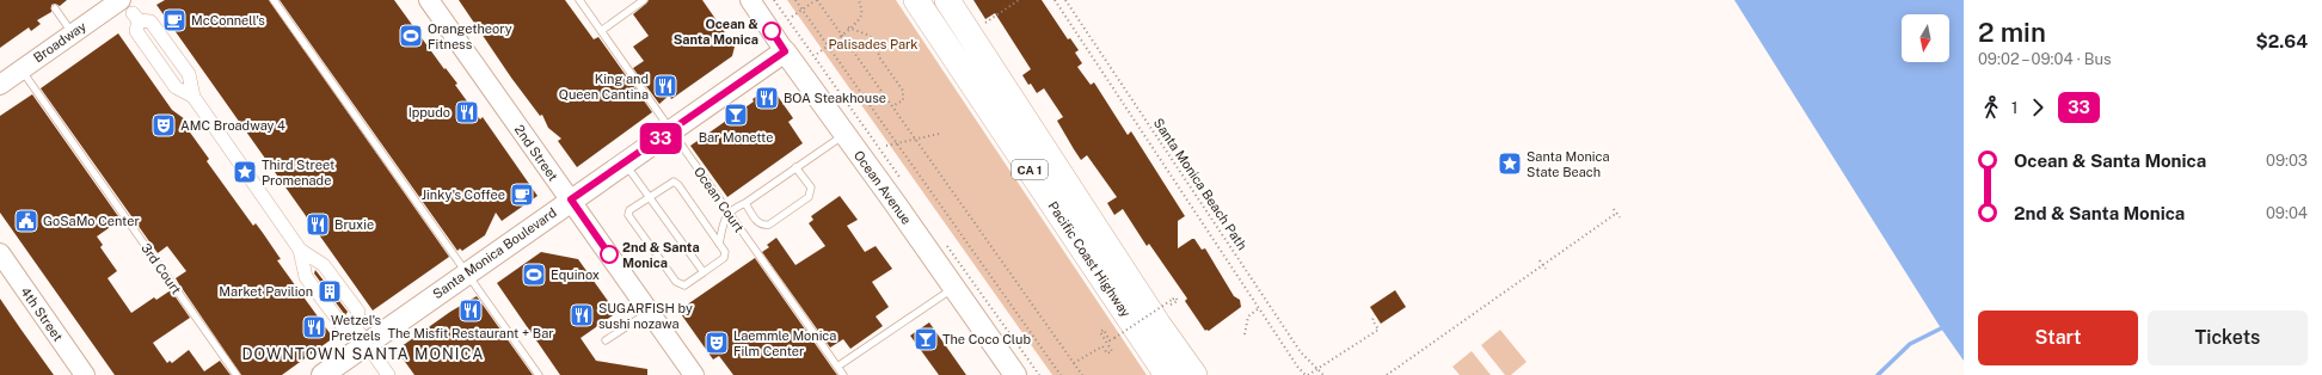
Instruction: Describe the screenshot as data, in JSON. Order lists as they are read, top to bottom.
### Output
{
  "streets": {
    "highway": ["CA 1", "Pacific Coast Highway"],
    "main road": ["Ocean Avenue", "Santa Monica Boulevard"],
    "street": ["Broadway", "2nd Street", "4th Street"],
    "lane": ["Ocean Court", "3rd Court"],
    "path": ["Santa Monica Beach Path"]
  },
  "crossings": [
    ["Broadway", "3rd Court"],
    ["2nd Street", "Santa Monica Boulevard"],
    ["Ocean Avenue", "Santa Monica Boulevard"],
    ["Ocean Court", "Santa Monica Boulevard"]
  ],
  "districts": ["DOWNTOWN SANTA MONICA"],
  "parks": ["Palisades Park"],
  "places": {
    "cafe": ["McConnell's", "Jinky's Coffee"],
    "other": ["Ocean & Santa Monica", "2nd & Santa Monica"],
    "sports": ["Orangetheory Fitness", "Equinox"],
    "restaurant": [
      "King and Queen Cantina",
      "BOA Steakhouse",
      "Ippudo",
      "Bruxie",
      "The Misfit Restaurant + Bar",
      "SUGARFISH by sushi nozawa",
      "Wetzel's Pretzels"
    ],
    "bar": ["Bar Monette", "The Coco Club"],
    "theatre": ["AMC Broadway 4", "Laemmle Monica Film Center"],
    "place": ["Santa Monica State Beach", "Third Street Promenade"],
    "public building": ["GoSaMo Center"],
    "building": ["Market Pavilion"]
  },
  "lines": ["bus line 33"],
  "north": "bottom",
  "page": {
    "on_map": "33",
    "heading": ["2 min", "09:02 – 09:04 · Bus", "$2.64"],
    "legs": ["1", "33"],
    "list": [
      {
        "name": "Ocean & Santa Monica",
        "value": "09:03"
      },
      {
        "name": "2nd & Santa Monica",
        "value": "09:04"
      }
    ],
    "buttons": ["Start", "Tickets"]
  }
}
